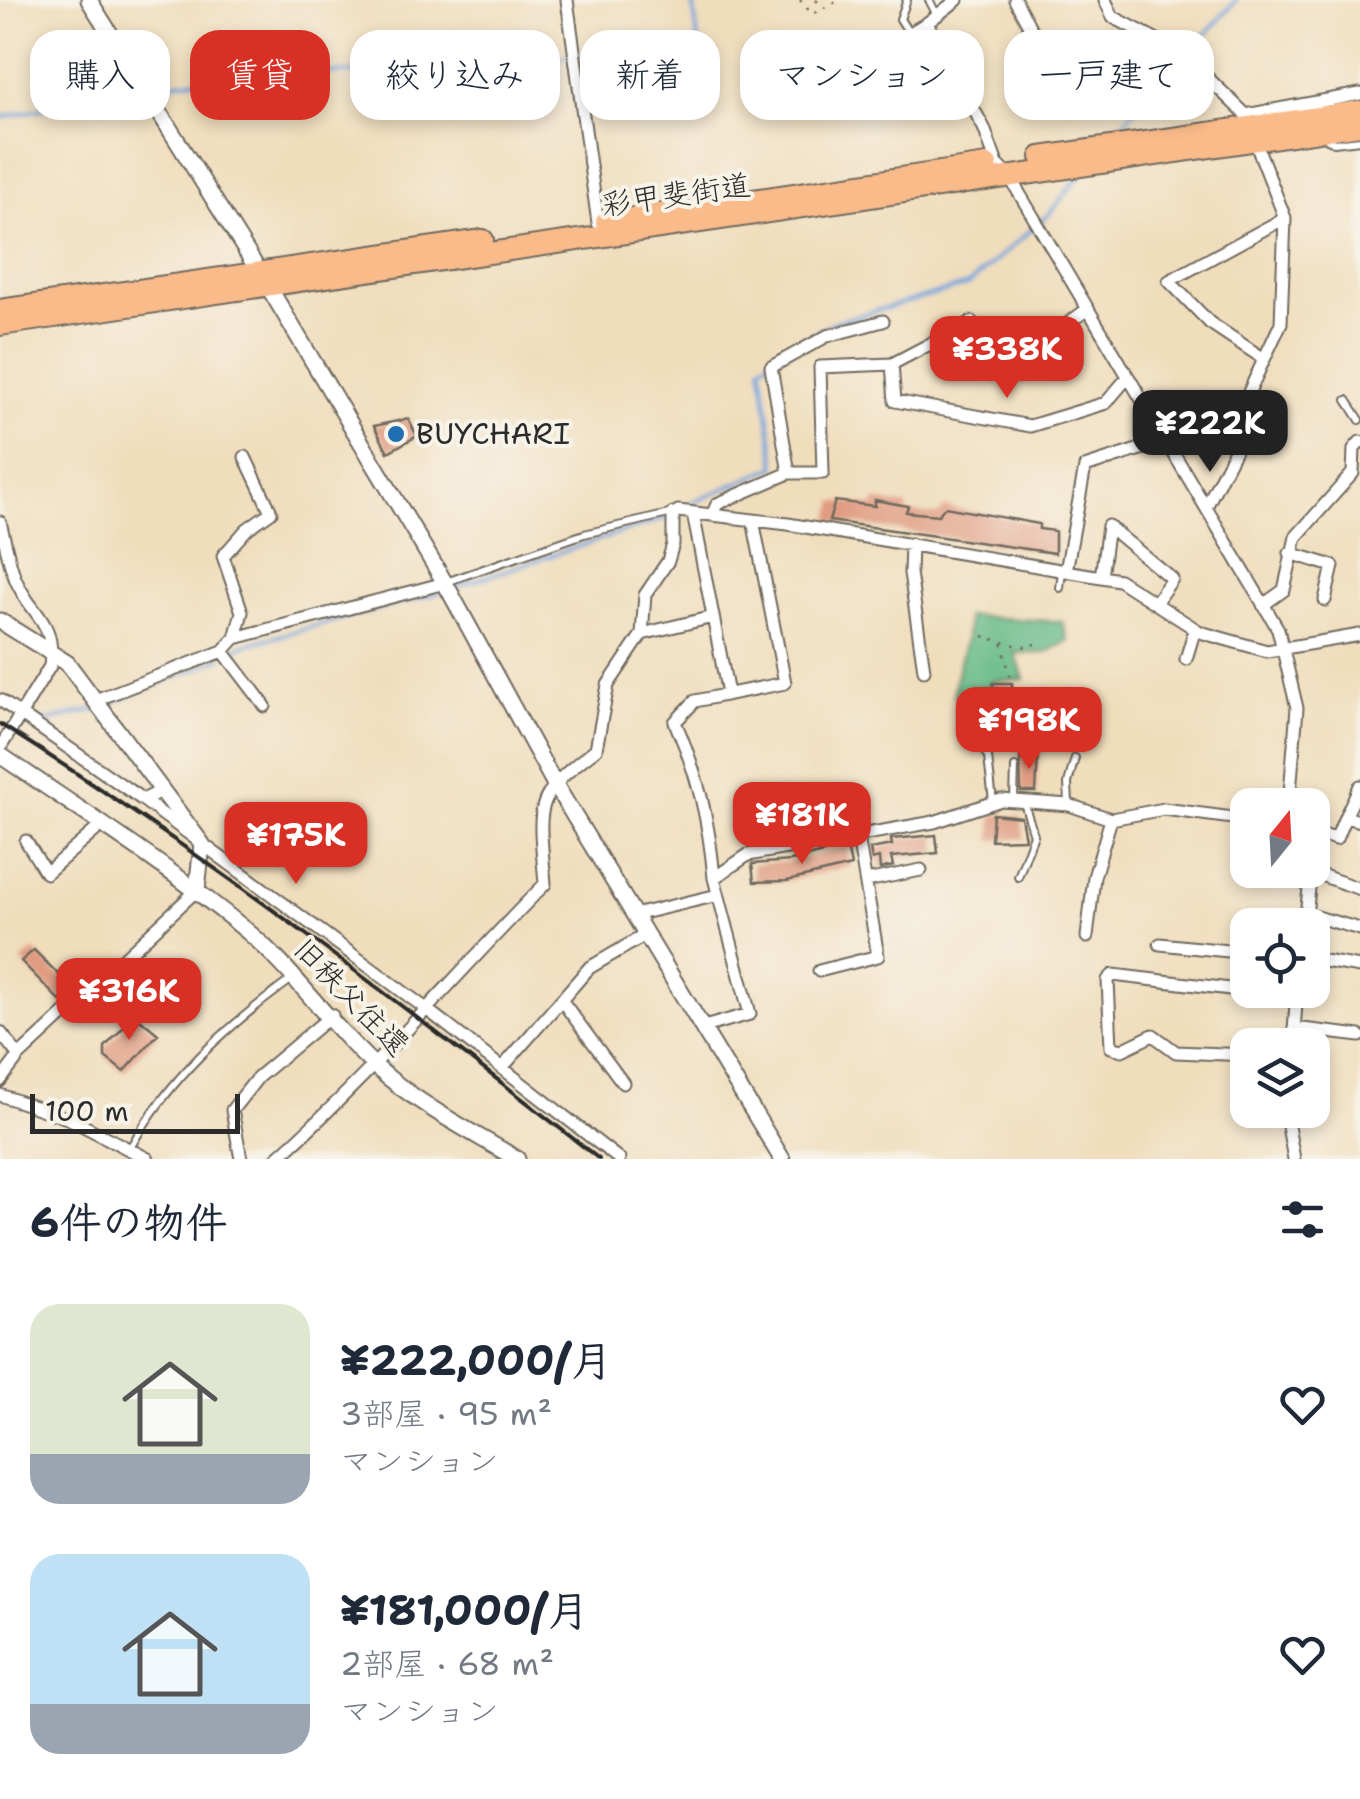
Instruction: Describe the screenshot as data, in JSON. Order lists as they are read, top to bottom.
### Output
{
  "streets": {
    "highway": ["彩甲斐街道"],
    "street": ["旧秩父往還"]
  },
  "places": ["BUYCHARI"],
  "scale_bar": "100 m",
  "north": "top",
  "page": {
    "chip": [
      "購入",
      "賃貸",
      "絞り込み",
      "新着",
      "マンション",
      "一戸建て"
    ],
    "price": [
      "¥338K",
      "¥222K",
      "¥198K",
      "¥181K",
      "¥175K",
      "¥316K"
    ],
    "scale": "100 m",
    "heading": "6件の物件",
    "list": [
      {
        "name": "¥222,000/月",
        "note": "3部屋 · 95 m² · マンション"
      },
      {
        "name": "¥181,000/月",
        "note": "2部屋 · 68 m² · マンション"
      }
    ]
  }
}
